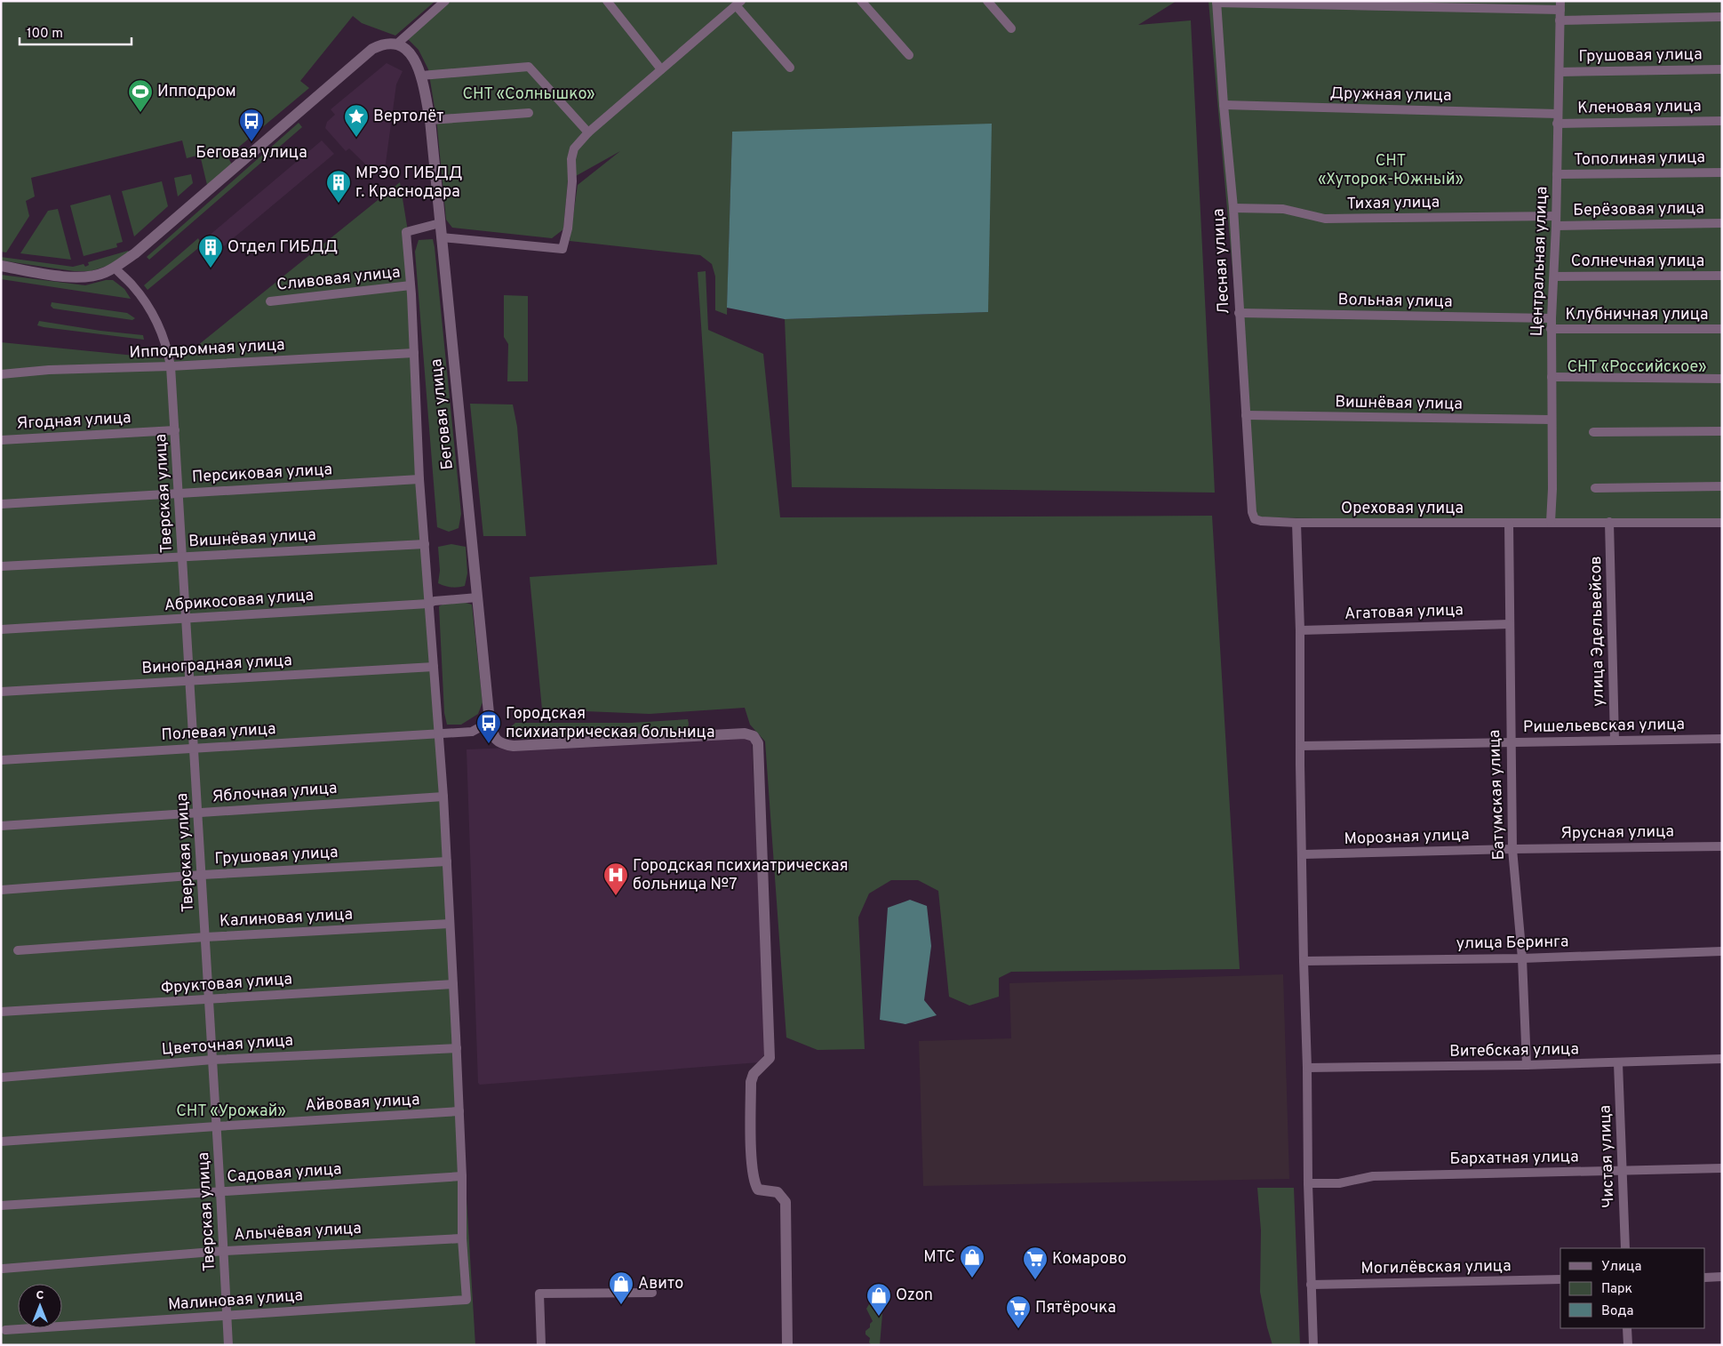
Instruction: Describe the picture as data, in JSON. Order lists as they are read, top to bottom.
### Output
{
  "streets": {
    "street": [
      "Грушовая улица",
      "Дружная улица",
      "Кленовая улица",
      "Тополиная улица",
      "Тихая улица",
      "Берёзовая улица",
      "Лесная улица",
      "Центральная улица",
      "Солнечная улица",
      "Сливовая улица",
      "Вольная улица",
      "Клубничная улица",
      "Ипподромная улица",
      "Вишнёвая улица",
      "Беговая улица",
      "Ягодная улица",
      "Персиковая улица",
      "Тверская улица",
      "Ореховая улица",
      "Абрикосовая улица",
      "Агатовая улица",
      "улица Эдельвейсов",
      "Виноградная улица",
      "Ришельевская улица",
      "Полевая улица",
      "Яблочная улица",
      "Батумская улица",
      "Ярусная улица",
      "Морозная улица",
      "Калиновая улица",
      "улица Беринга",
      "Фруктовая улица",
      "Цветочная улица",
      "Витебская улица",
      "Айвовая улица",
      "Чистая улица",
      "Бархатная улица",
      "Садовая улица",
      "Алычёвая улица",
      "Могилёвская улица",
      "Малиновая улица"
    ]
  },
  "crossings": [
    ["Грушовая улица", "Центральная улица"],
    ["Грушовая улица", "Тверская улица"],
    ["Дружная улица", "Кленовая улица"],
    ["Дружная улица", "Лесная улица"],
    ["Дружная улица", "Центральная улица"],
    ["Кленовая улица", "Центральная улица"],
    ["Тополиная улица", "Центральная улица"],
    ["Тихая улица", "Лесная улица"],
    ["Тихая улица", "Центральная улица"],
    ["Берёзовая улица", "Центральная улица"],
    ["Лесная улица", "Вольная улица"],
    ["Лесная улица", "Вишнёвая улица"],
    ["Лесная улица", "Ореховая улица"],
    ["Центральная улица", "Солнечная улица"],
    ["Центральная улица", "Вольная улица"],
    ["Центральная улица", "Клубничная улица"],
    ["Центральная улица", "Вишнёвая улица"],
    ["Центральная улица", "Ореховая улица"],
    ["Ипподромная улица", "Тверская улица"],
    ["Вишнёвая улица", "Тверская улица"],
    ["Беговая улица", "Абрикосовая улица"],
    ["Беговая улица", "Полевая улица"],
    ["Ягодная улица", "Тверская улица"],
    ["Персиковая улица", "Тверская улица"],
    ["Тверская улица", "Абрикосовая улица"],
    ["Тверская улица", "Виноградная улица"],
    ["Тверская улица", "Полевая улица"],
    ["Тверская улица", "Яблочная улица"],
    ["Тверская улица", "Калиновая улица"],
    ["Тверская улица", "Фруктовая улица"],
    ["Тверская улица", "Цветочная улица"],
    ["Тверская улица", "Айвовая улица"],
    ["Тверская улица", "Садовая улица"],
    ["Тверская улица", "Алычёвая улица"],
    ["Тверская улица", "Малиновая улица"],
    ["Ореховая улица", "улица Эдельвейсов"],
    ["Ореховая улица", "Батумская улица"],
    ["Агатовая улица", "Батумская улица"],
    ["улица Эдельвейсов", "Ришельевская улица"],
    ["Ришельевская улица", "Батумская улица"],
    ["Батумская улица", "Ярусная улица"],
    ["Батумская улица", "Морозная улица"],
    ["Батумская улица", "улица Беринга"],
    ["Батумская улица", "Витебская улица"],
    ["Ярусная улица", "Морозная улица"],
    ["Витебская улица", "Чистая улица"],
    ["Чистая улица", "Бархатная улица"],
    ["Алычёвая улица", "Малиновая улица"]
  ],
  "parks": [
    "СНТ «Солнышко»",
    "СНТ «Хуторок-Южный»",
    "СНТ «Российское»",
    "СНТ «Урожай»"
  ],
  "places": {
    "sports": ["Ипподром"],
    "place": ["Вертолёт"],
    "bus stop": ["Беговая улица", "Городская психиатрическая больница"],
    "building": ["МРЭО ГИБДД г. Краснодара", "Отдел ГИБДД"],
    "hospital": ["Городская психиатрическая больница №7"],
    "shop": ["МТС", "Авито", "Ozon"],
    "supermarket": ["Комарово", "Пятёрочка"]
  },
  "legend": ["Улица", "Парк", "Вода"],
  "scale_bar": "100 m",
  "north": "top"
}
